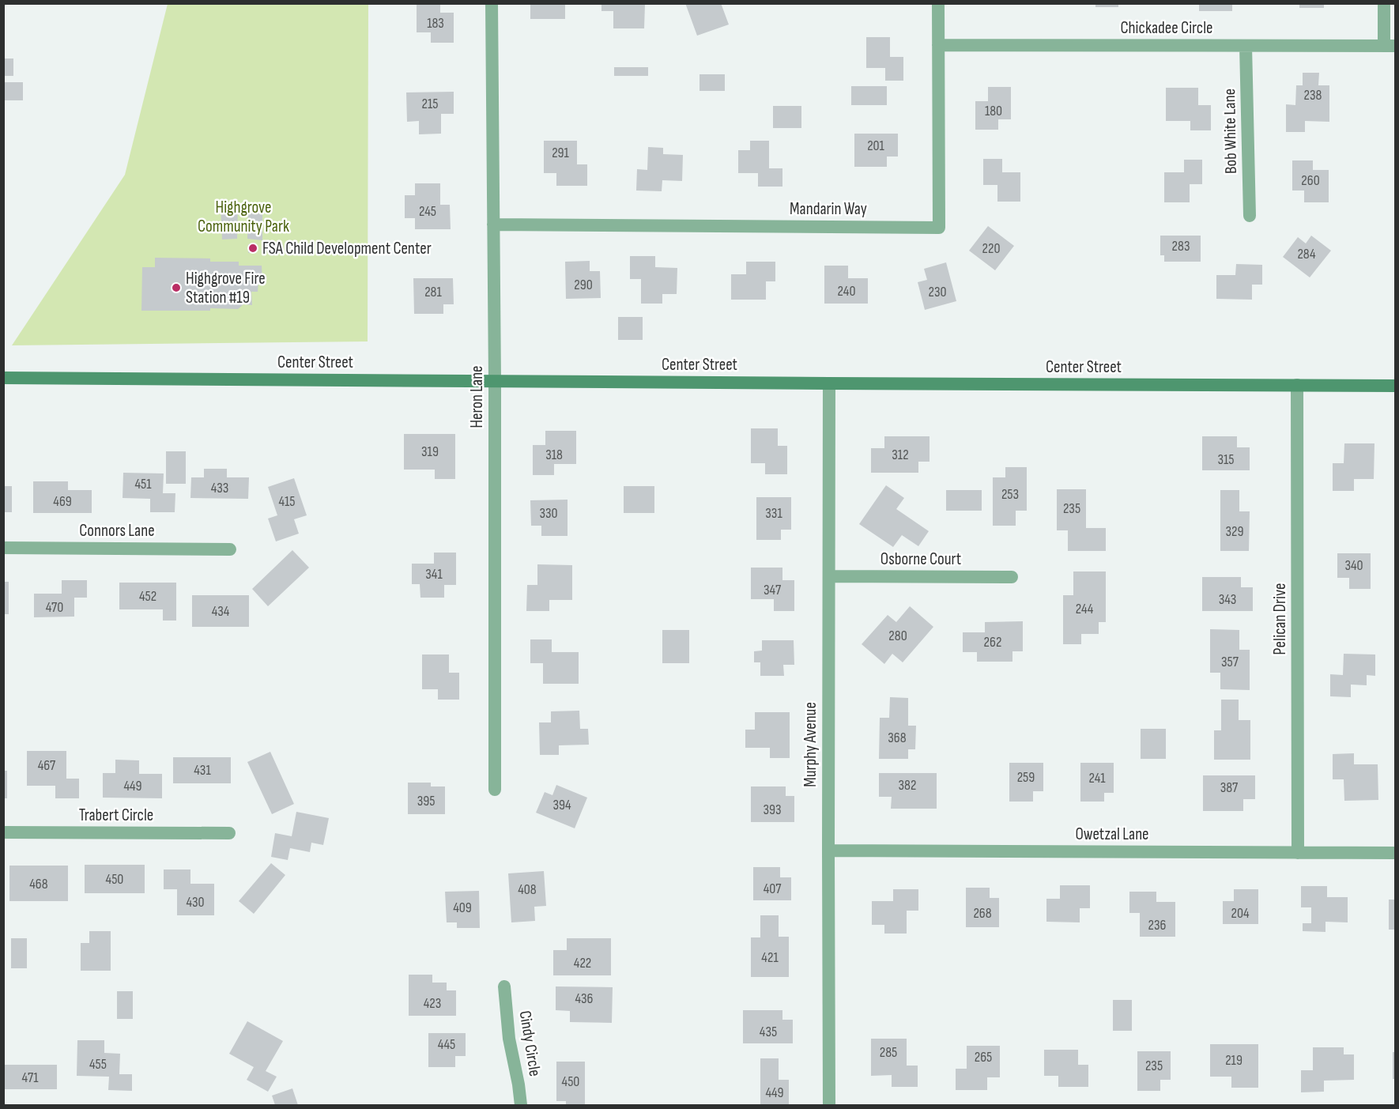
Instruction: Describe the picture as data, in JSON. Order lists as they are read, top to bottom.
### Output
{
  "streets": {
    "main road": ["Center Street"],
    "street": [
      "Chickadee Circle",
      "Bob White Lane",
      "Mandarin Way",
      "Heron Lane",
      "Connors Lane",
      "Osborne Court",
      "Pelican Drive",
      "Murphy Avenue",
      "Trabert Circle",
      "Owetzal Lane",
      "Cindy Circle"
    ]
  },
  "crossings": [
    ["Chickadee Circle", "Bob White Lane"],
    ["Chickadee Circle", "Mandarin Way"],
    ["Mandarin Way", "Heron Lane"],
    ["Center Street", "Heron Lane"],
    ["Center Street", "Pelican Drive"],
    ["Center Street", "Murphy Avenue"],
    ["Osborne Court", "Murphy Avenue"],
    ["Pelican Drive", "Owetzal Lane"],
    ["Murphy Avenue", "Owetzal Lane"]
  ],
  "parks": ["Highgrove Community Park"],
  "places": ["FSA Child Development Center", "Highgrove Fire Station #19"],
  "house_numbers": [
    "183",
    "238",
    "215",
    "180",
    "201",
    "291",
    "260",
    "245",
    "283",
    "220",
    "284",
    "290",
    "240",
    "281",
    "230",
    "319",
    "318",
    "312",
    "315",
    "451",
    "433",
    "253",
    "469",
    "415",
    "235",
    "330",
    "331",
    "329",
    "340",
    "341",
    "347",
    "452",
    "343",
    "470",
    "244",
    "434",
    "280",
    "262",
    "357",
    "368",
    "467",
    "431",
    "259",
    "241",
    "382",
    "449",
    "387",
    "395",
    "394",
    "393",
    "450",
    "468",
    "407",
    "408",
    "430",
    "409",
    "268",
    "204",
    "236",
    "421",
    "422",
    "436",
    "423",
    "435",
    "445",
    "285",
    "265",
    "219",
    "455",
    "235",
    "471",
    "450",
    "449"
  ]
}
